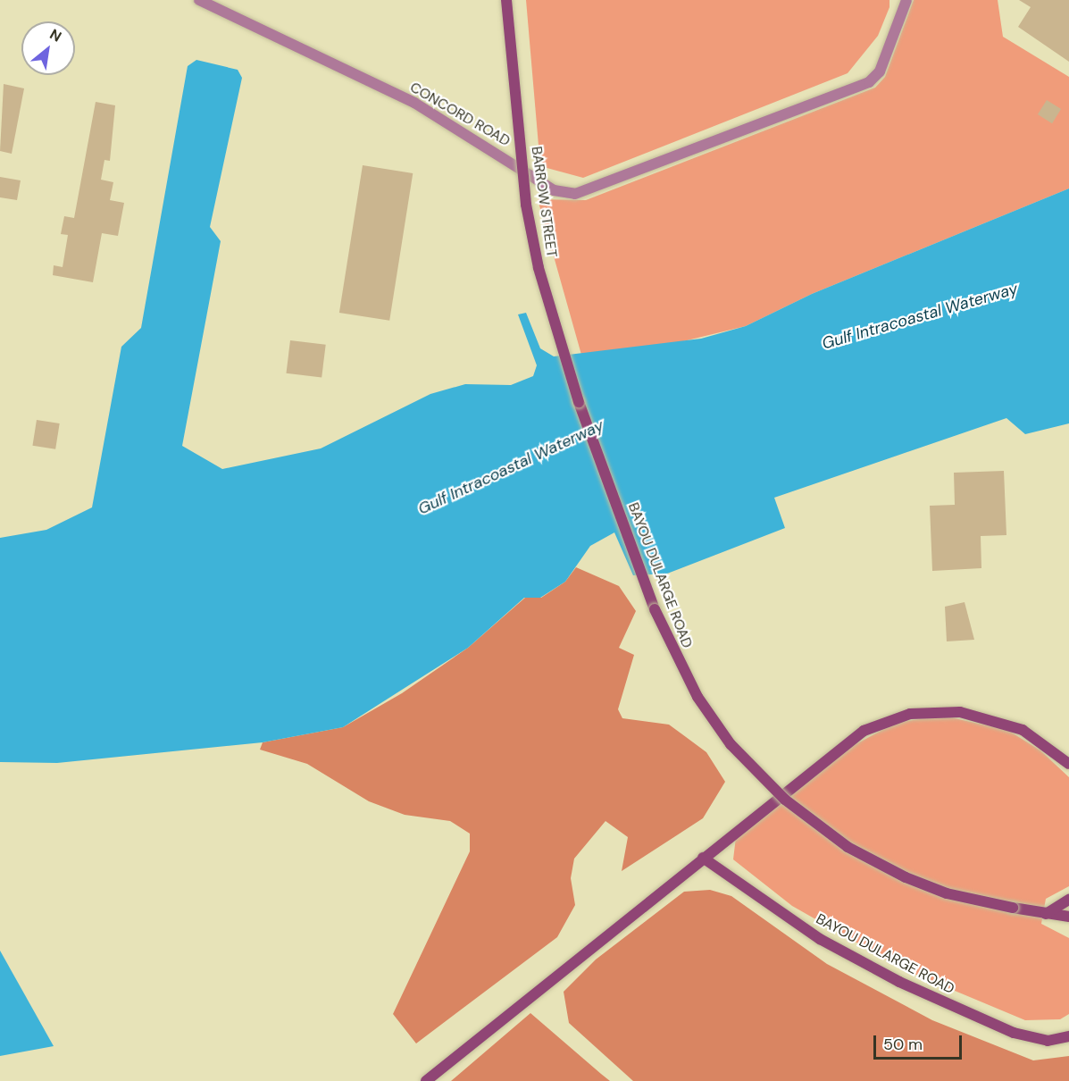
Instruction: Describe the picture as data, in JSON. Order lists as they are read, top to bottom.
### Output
{
  "streets": {
    "main road": ["BARROW STREET", "BAYOU DULARGE ROAD"],
    "street": ["CONCORD ROAD"]
  },
  "crossings": [
    ["BARROW STREET", "BAYOU DULARGE ROAD"]
  ],
  "water": ["Gulf Intracoastal Waterway"],
  "scale_bar": "50 m",
  "north": "top right"
}
